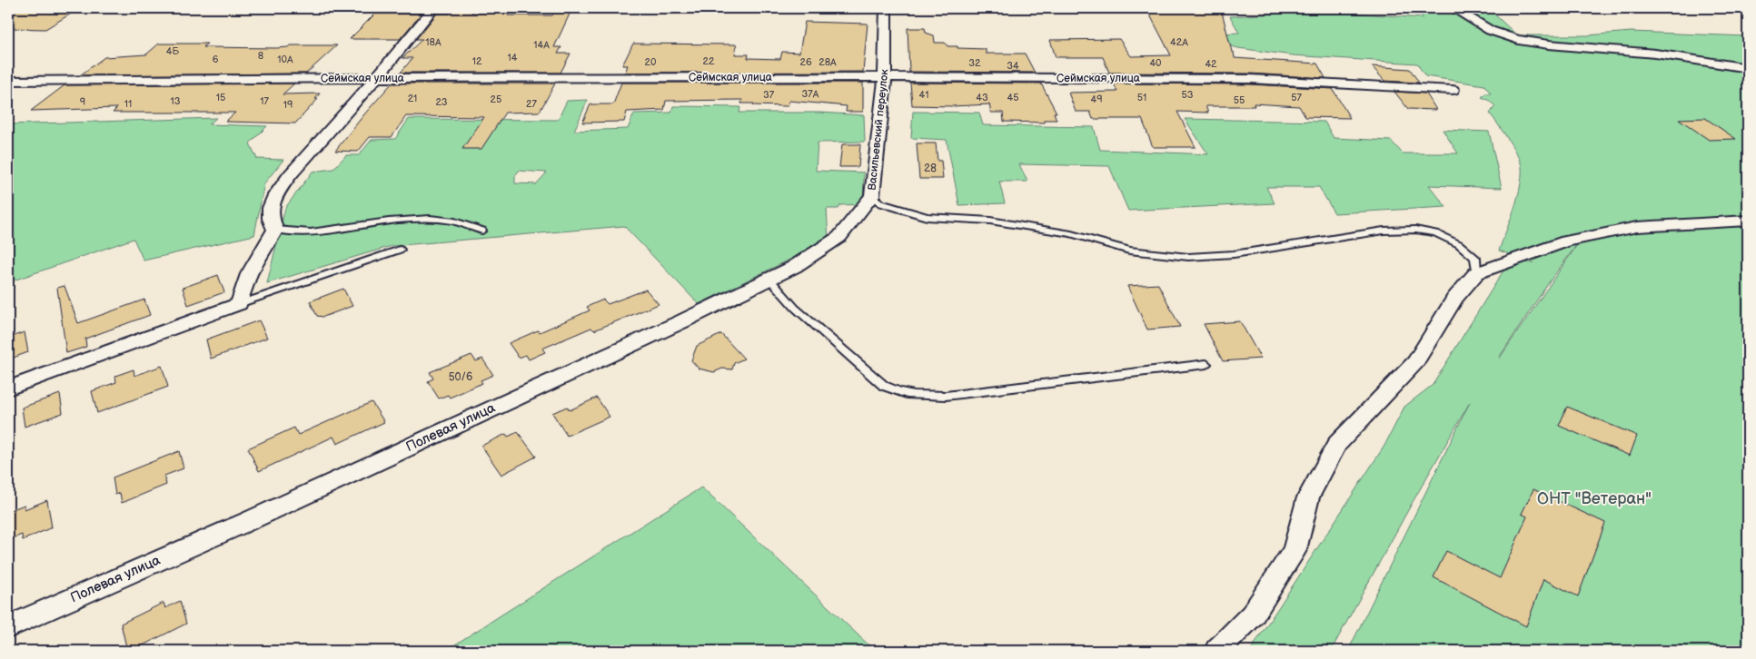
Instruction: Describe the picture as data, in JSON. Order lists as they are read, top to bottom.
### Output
{
  "streets": {
    "street": ["Сеймская улица", "Васильевский переулок", "Полевая улица"]
  },
  "crossings": [
    ["Сеймская улица", "Васильевский переулок"],
    ["Васильевский переулок", "Полевая улица"]
  ],
  "parks": ["ОНТ \"Ветеран\""],
  "house_numbers": [
    "18А",
    "42А",
    "14А",
    "4Б",
    "8",
    "14",
    "6",
    "10А",
    "12",
    "22",
    "20",
    "26",
    "28А",
    "32",
    "40",
    "42",
    "34",
    "37А",
    "37",
    "41",
    "53",
    "15",
    "43",
    "45",
    "51",
    "57",
    "21",
    "25",
    "49",
    "55",
    "13",
    "17",
    "9",
    "23",
    "11",
    "27",
    "19",
    "28",
    "50/6"
  ]
}
